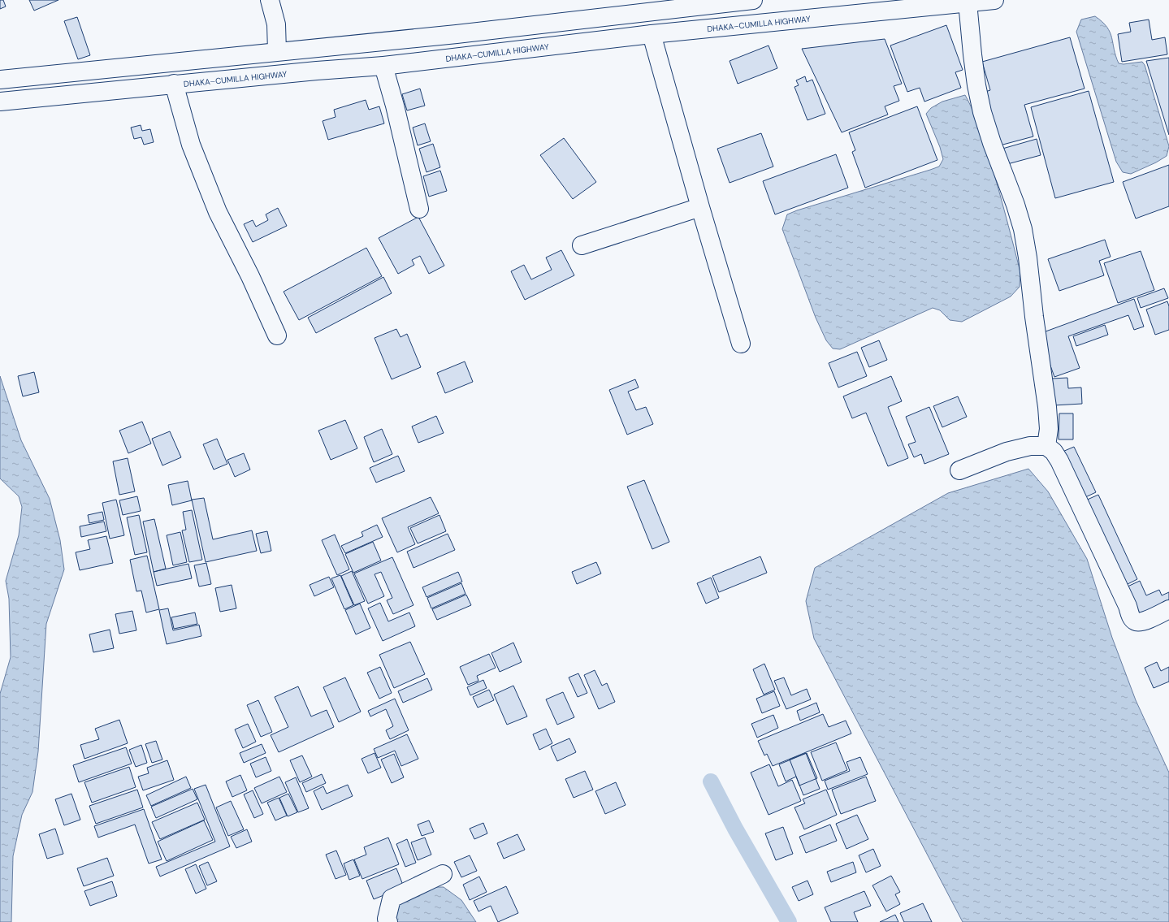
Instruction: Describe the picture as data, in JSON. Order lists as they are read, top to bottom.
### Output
{
  "streets": {
    "main road": ["DHAKA–CUMILLA HIGHWAY"]
  }
}
